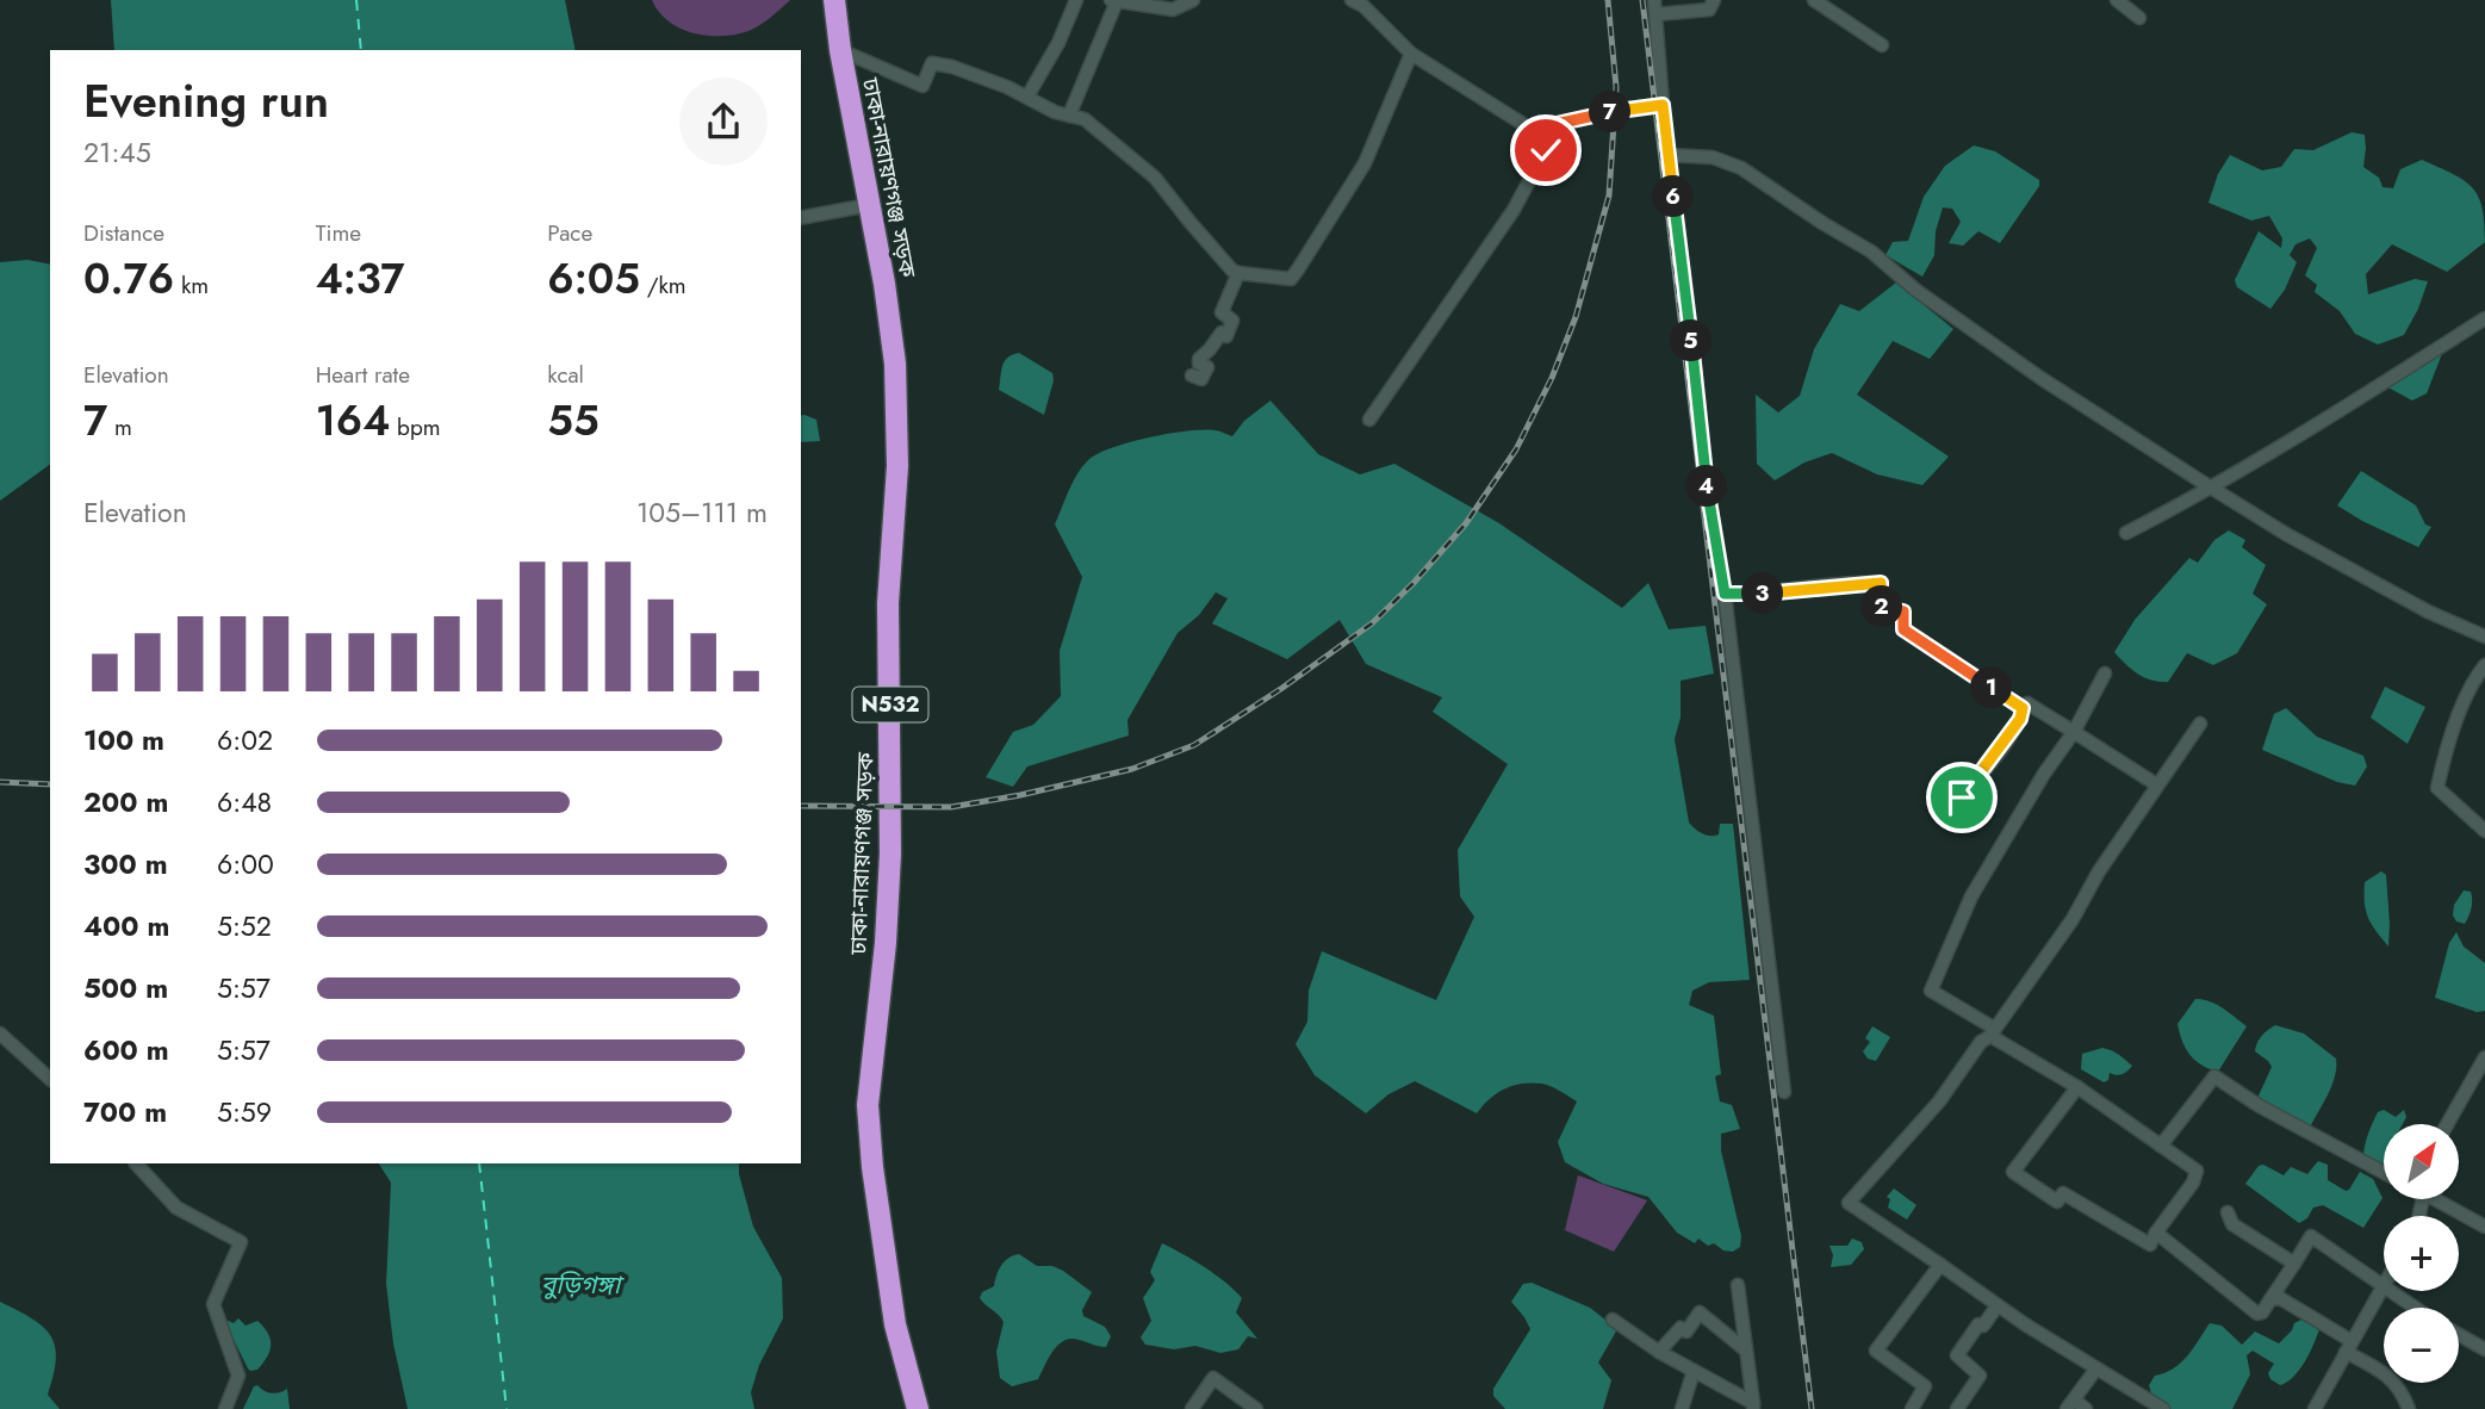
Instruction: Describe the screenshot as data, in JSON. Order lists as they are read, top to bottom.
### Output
{
  "streets": {
    "highway": ["ঢাকা-নারায়ণগঞ্জ সড়ক", "N532"]
  },
  "water": ["বুড়িগঙ্গা"],
  "north": "top right",
  "page": {
    "heading": ["Evening run", "21:45"],
    "pins": [
      "7",
      "6",
      "5",
      "4",
      "3",
      "2",
      "1"
    ],
    "stats": [
      ["Distance", "0.76 km"],
      ["Time", "4:37"],
      ["Pace", "6:05 /km"],
      ["Elevation", "7 m"],
      ["Heart rate", "164 bpm"],
      ["kcal", "55"]
    ],
    "chart": ["Elevation", "105–111 m"],
    "list": [
      {
        "name": "100 m",
        "note": "6:02"
      },
      {
        "name": "200 m",
        "note": "6:48"
      },
      {
        "name": "300 m",
        "note": "6:00"
      },
      {
        "name": "400 m",
        "note": "5:52"
      },
      {
        "name": "500 m",
        "note": "5:57"
      },
      {
        "name": "600 m",
        "note": "5:57"
      },
      {
        "name": "700 m",
        "note": "5:59"
      }
    ],
    "map_buttons": ["+", "−"]
  }
}
